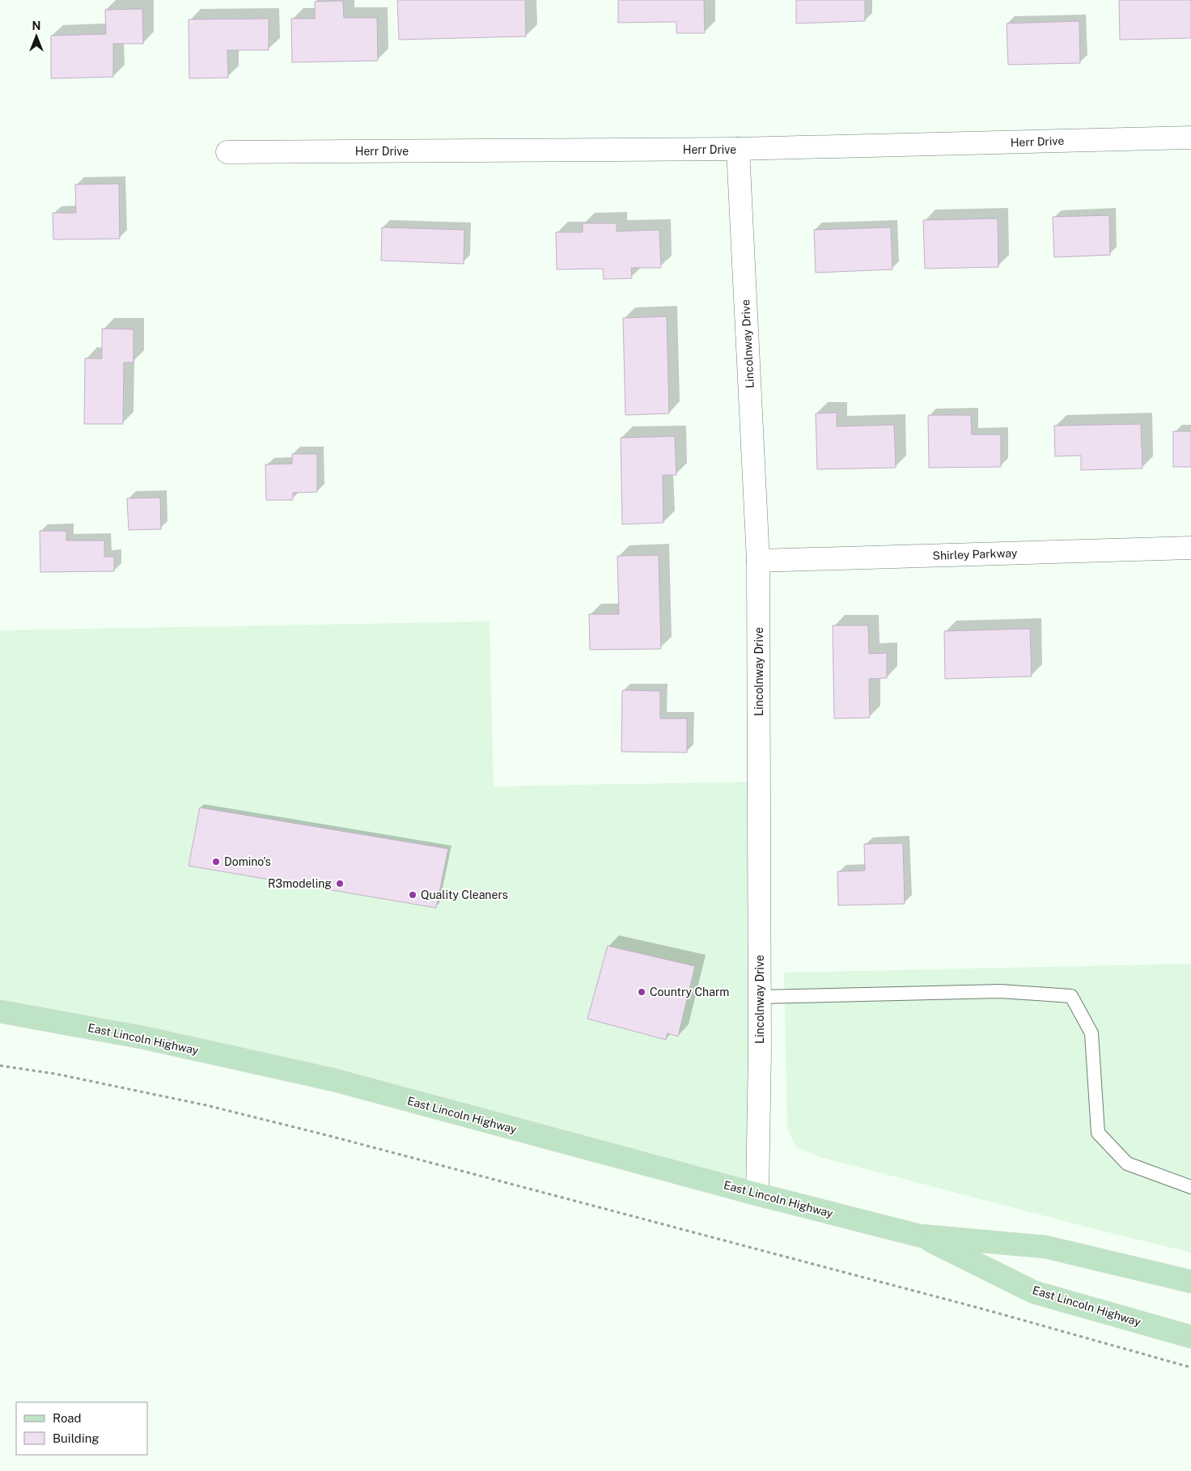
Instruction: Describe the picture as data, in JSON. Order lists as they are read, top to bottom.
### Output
{
  "streets": {
    "main road": ["East Lincoln Highway"],
    "street": ["Herr Drive", "Lincolnway Drive", "Shirley Parkway"]
  },
  "crossings": [
    ["Herr Drive", "Lincolnway Drive"],
    ["Lincolnway Drive", "Shirley Parkway"],
    ["Lincolnway Drive", "East Lincoln Highway"]
  ],
  "places": [
    "Domino's",
    "R3modeling",
    "Quality Cleaners",
    "Country Charm"
  ],
  "legend": ["Road", "Building"],
  "north": "top"
}
